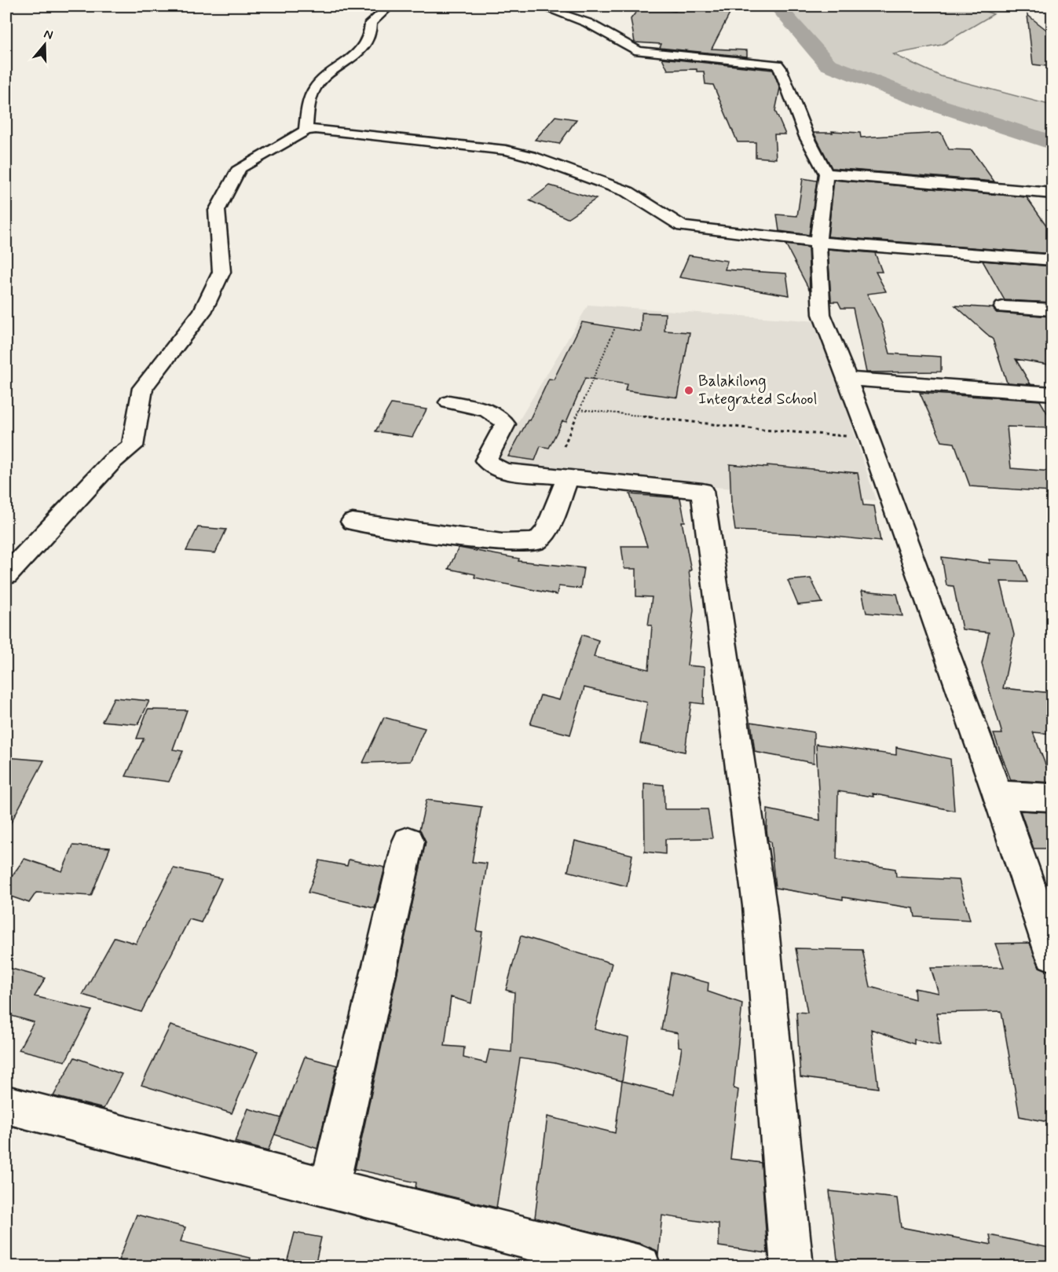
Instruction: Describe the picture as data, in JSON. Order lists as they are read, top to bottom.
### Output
{
  "places": ["Balakilong Integrated School"],
  "north": "top"
}
